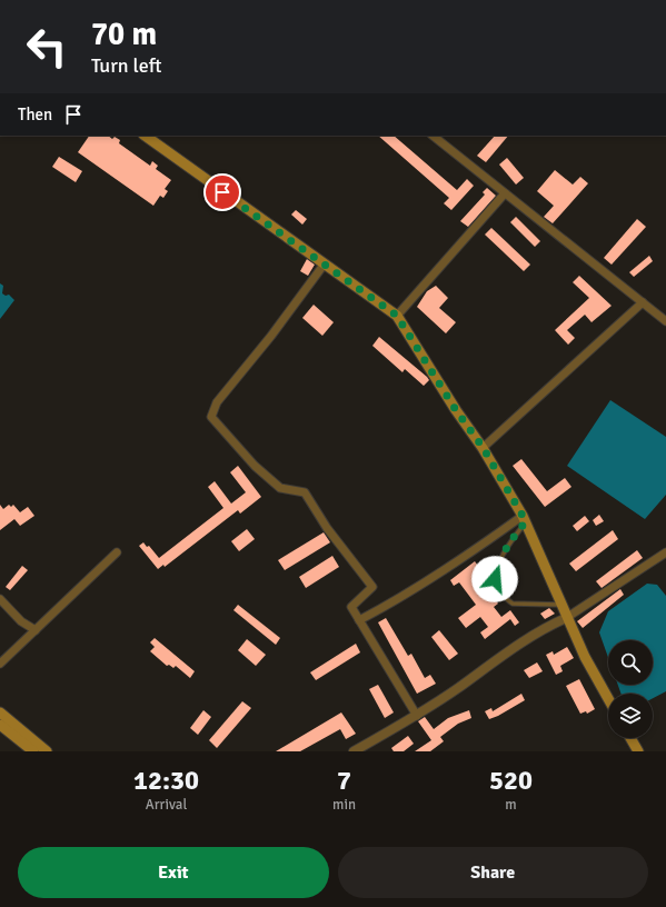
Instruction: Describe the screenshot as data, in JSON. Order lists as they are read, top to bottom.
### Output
{
  "page": {
    "turn": ["70 m", "Turn left"],
    "then": "Then",
    "eta": [
      "12:30",
      "Arrival",
      "7",
      "min",
      "520",
      "m"
    ],
    "buttons": ["Exit", "Share"]
  }
}
